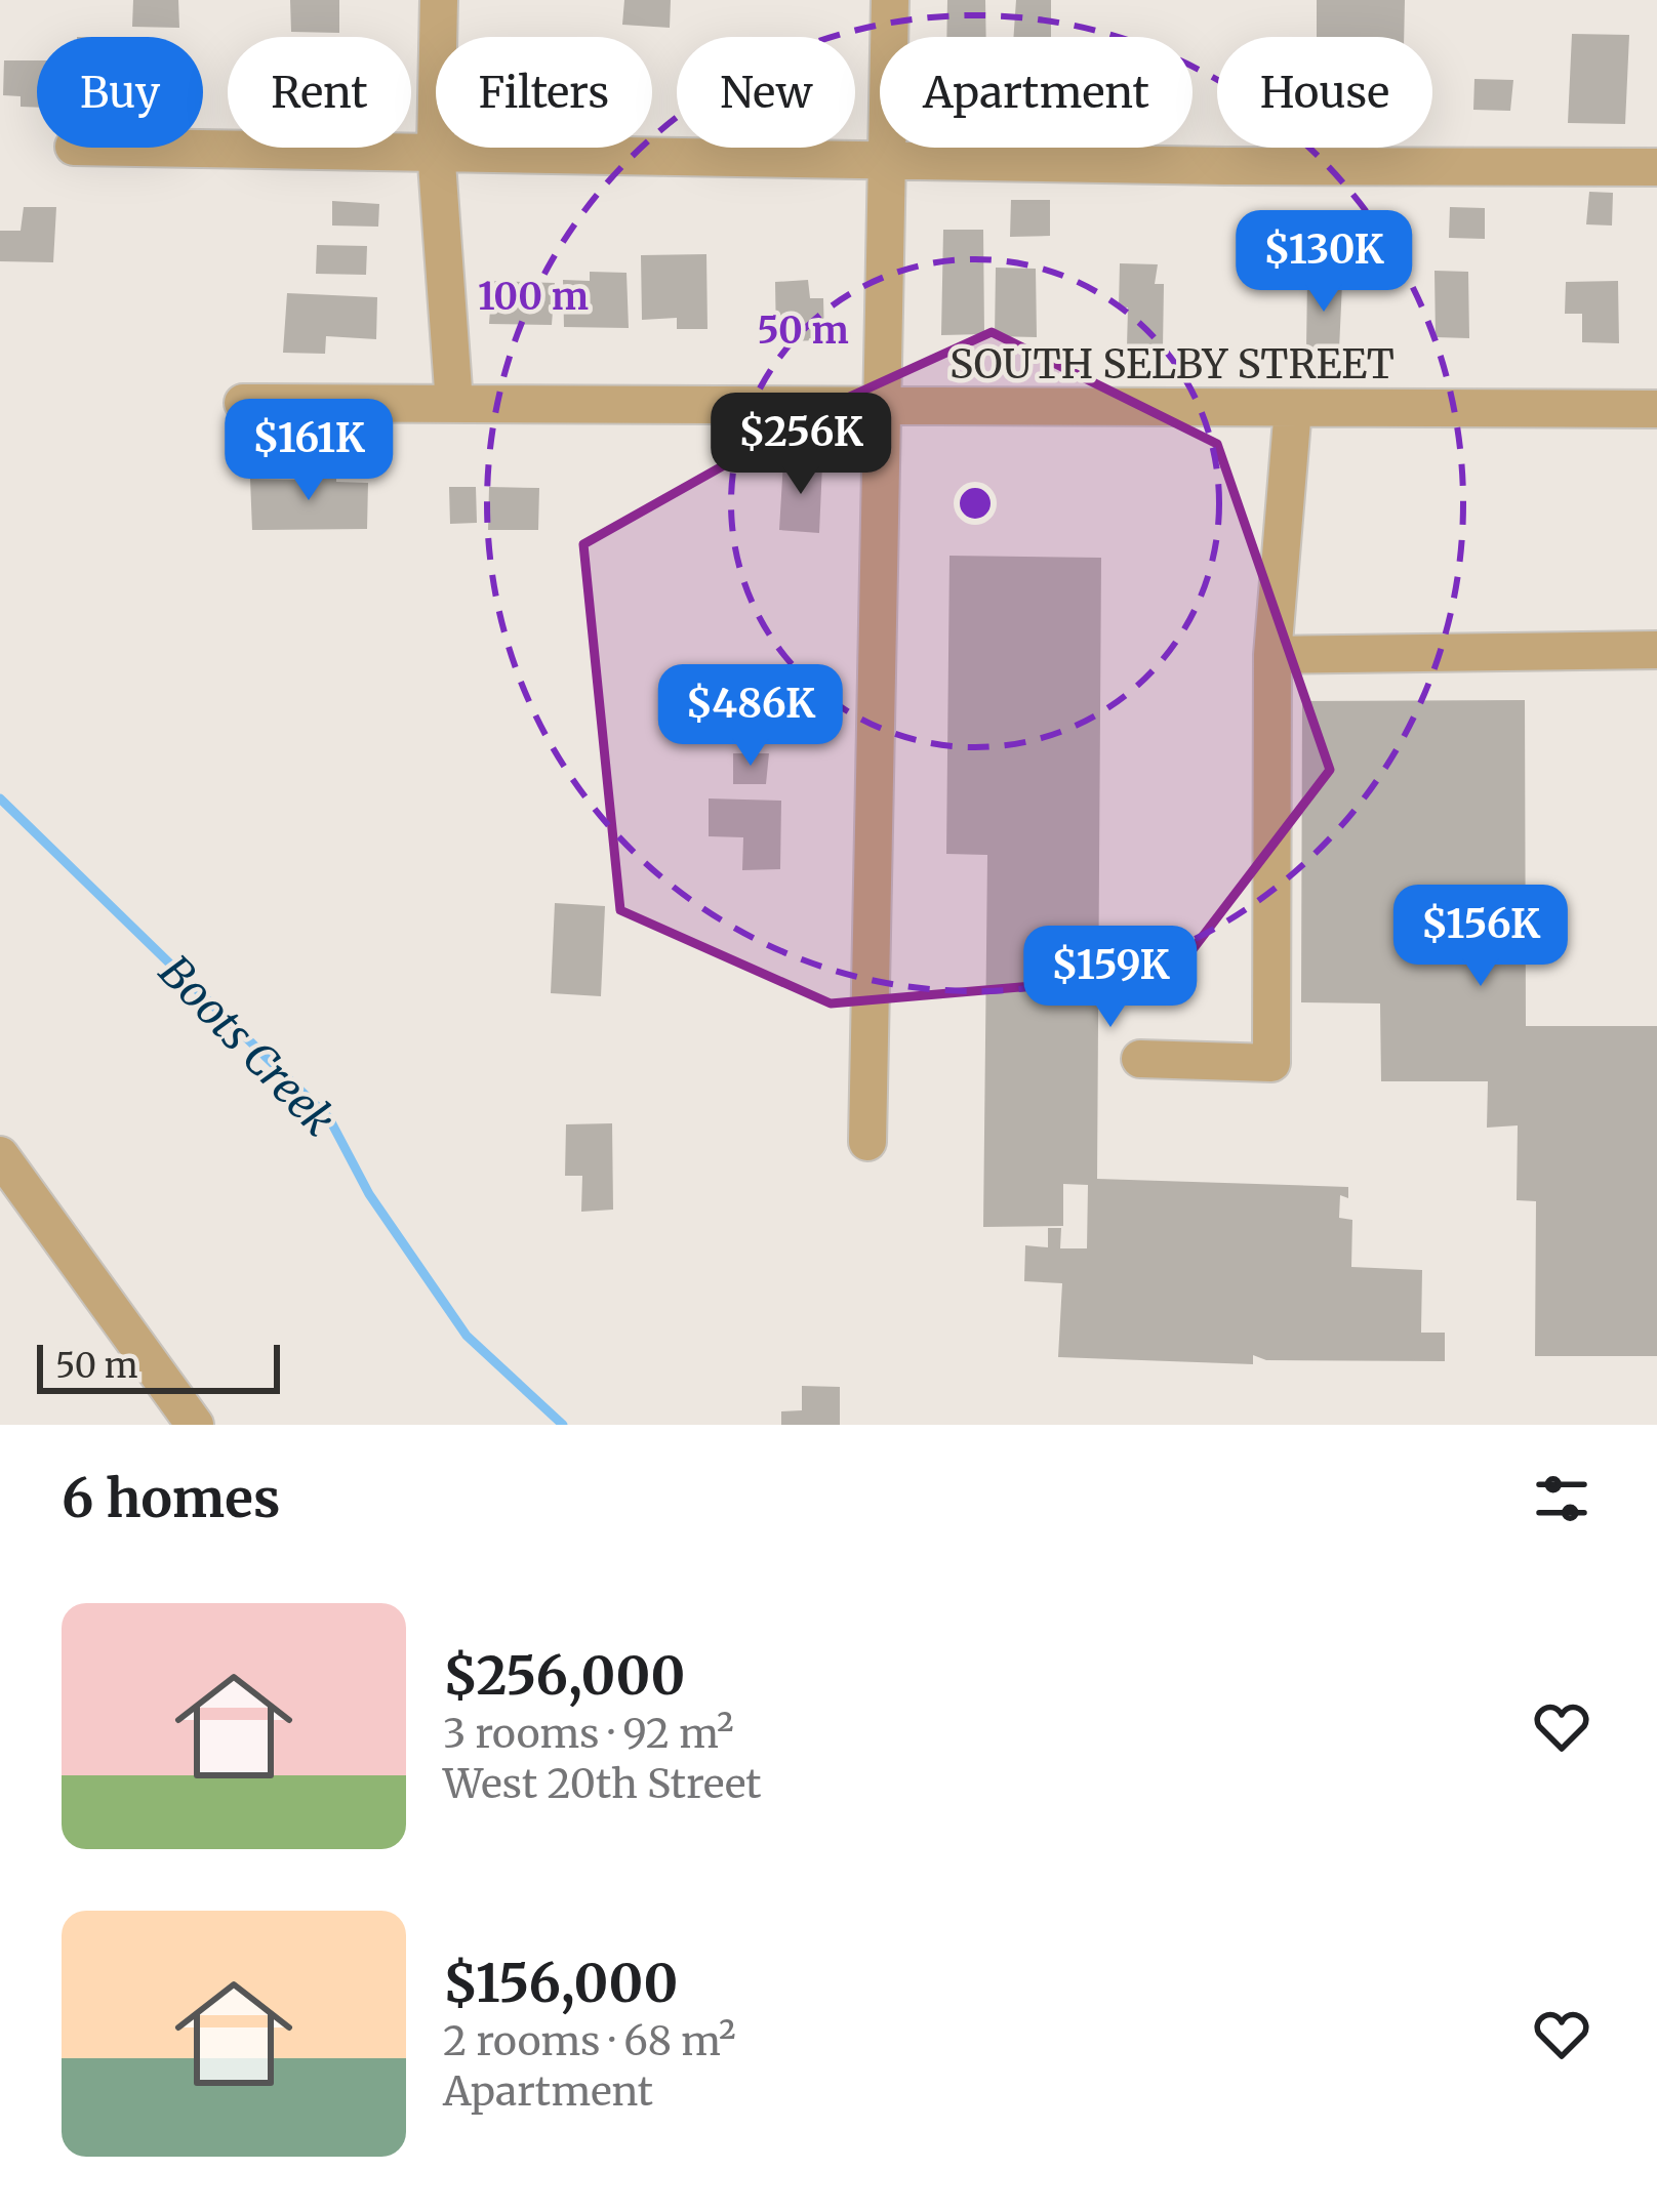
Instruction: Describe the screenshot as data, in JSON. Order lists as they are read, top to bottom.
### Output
{
  "streets": {
    "street": ["SOUTH SELBY STREET"]
  },
  "water": ["Boots Creek"],
  "scale_bar": "50 m",
  "page": {
    "chip": [
      "Buy",
      "Rent",
      "Filters",
      "New",
      "Apartment",
      "House"
    ],
    "price": [
      "$130K",
      "$256K",
      "$161K",
      "$486K",
      "$156K",
      "$159K"
    ],
    "scale": "50 m",
    "heading": "6 homes",
    "list": [
      {
        "name": "$256,000",
        "note": "3 rooms · 92 m² · West 20th Street"
      },
      {
        "name": "$156,000",
        "note": "2 rooms · 68 m² · Apartment"
      }
    ]
  },
  "rings": ["100 m", "50 m"]
}
